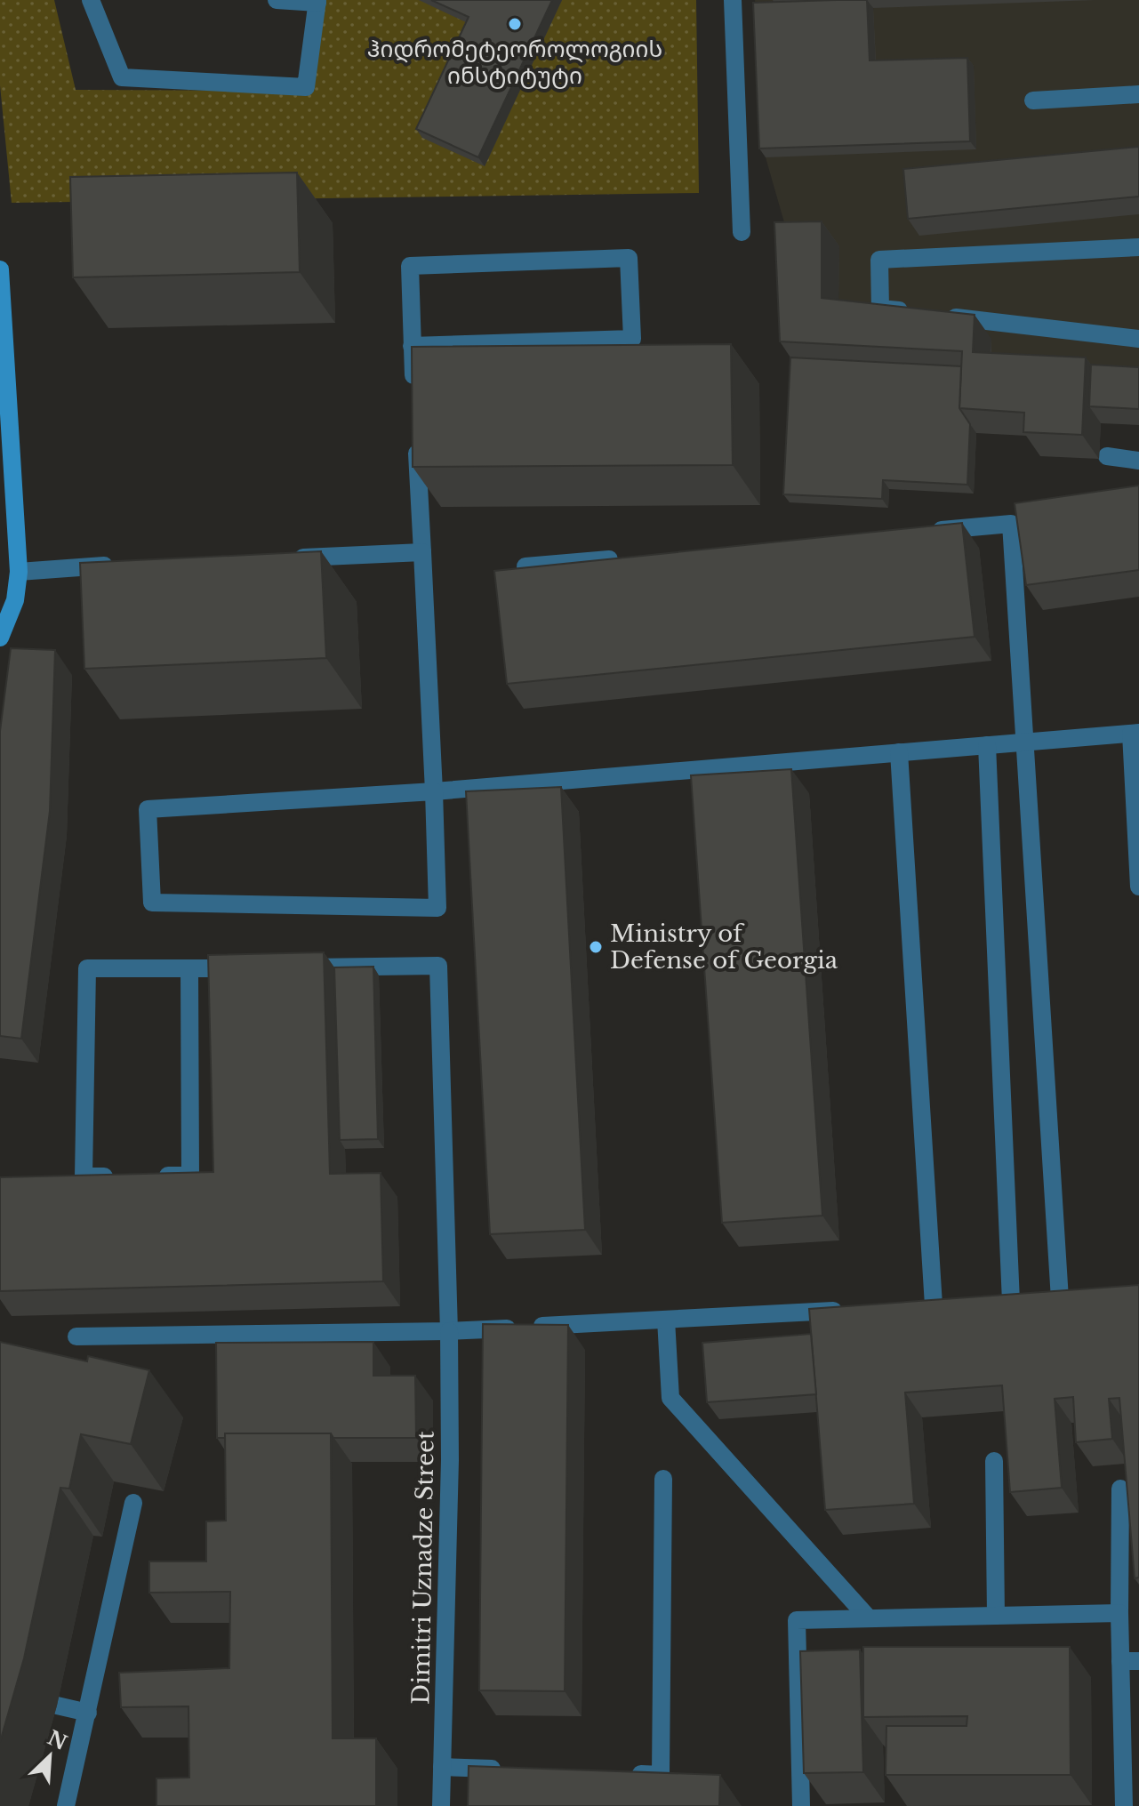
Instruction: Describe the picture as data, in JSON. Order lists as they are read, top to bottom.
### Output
{
  "streets": {
    "street": ["Dimitri Uznadze Street"]
  },
  "places": ["ჰიდრომეტეოროლოგიის ინსტიტუტი", "Ministry of Defense of Georgia"],
  "north": "top right"
}
